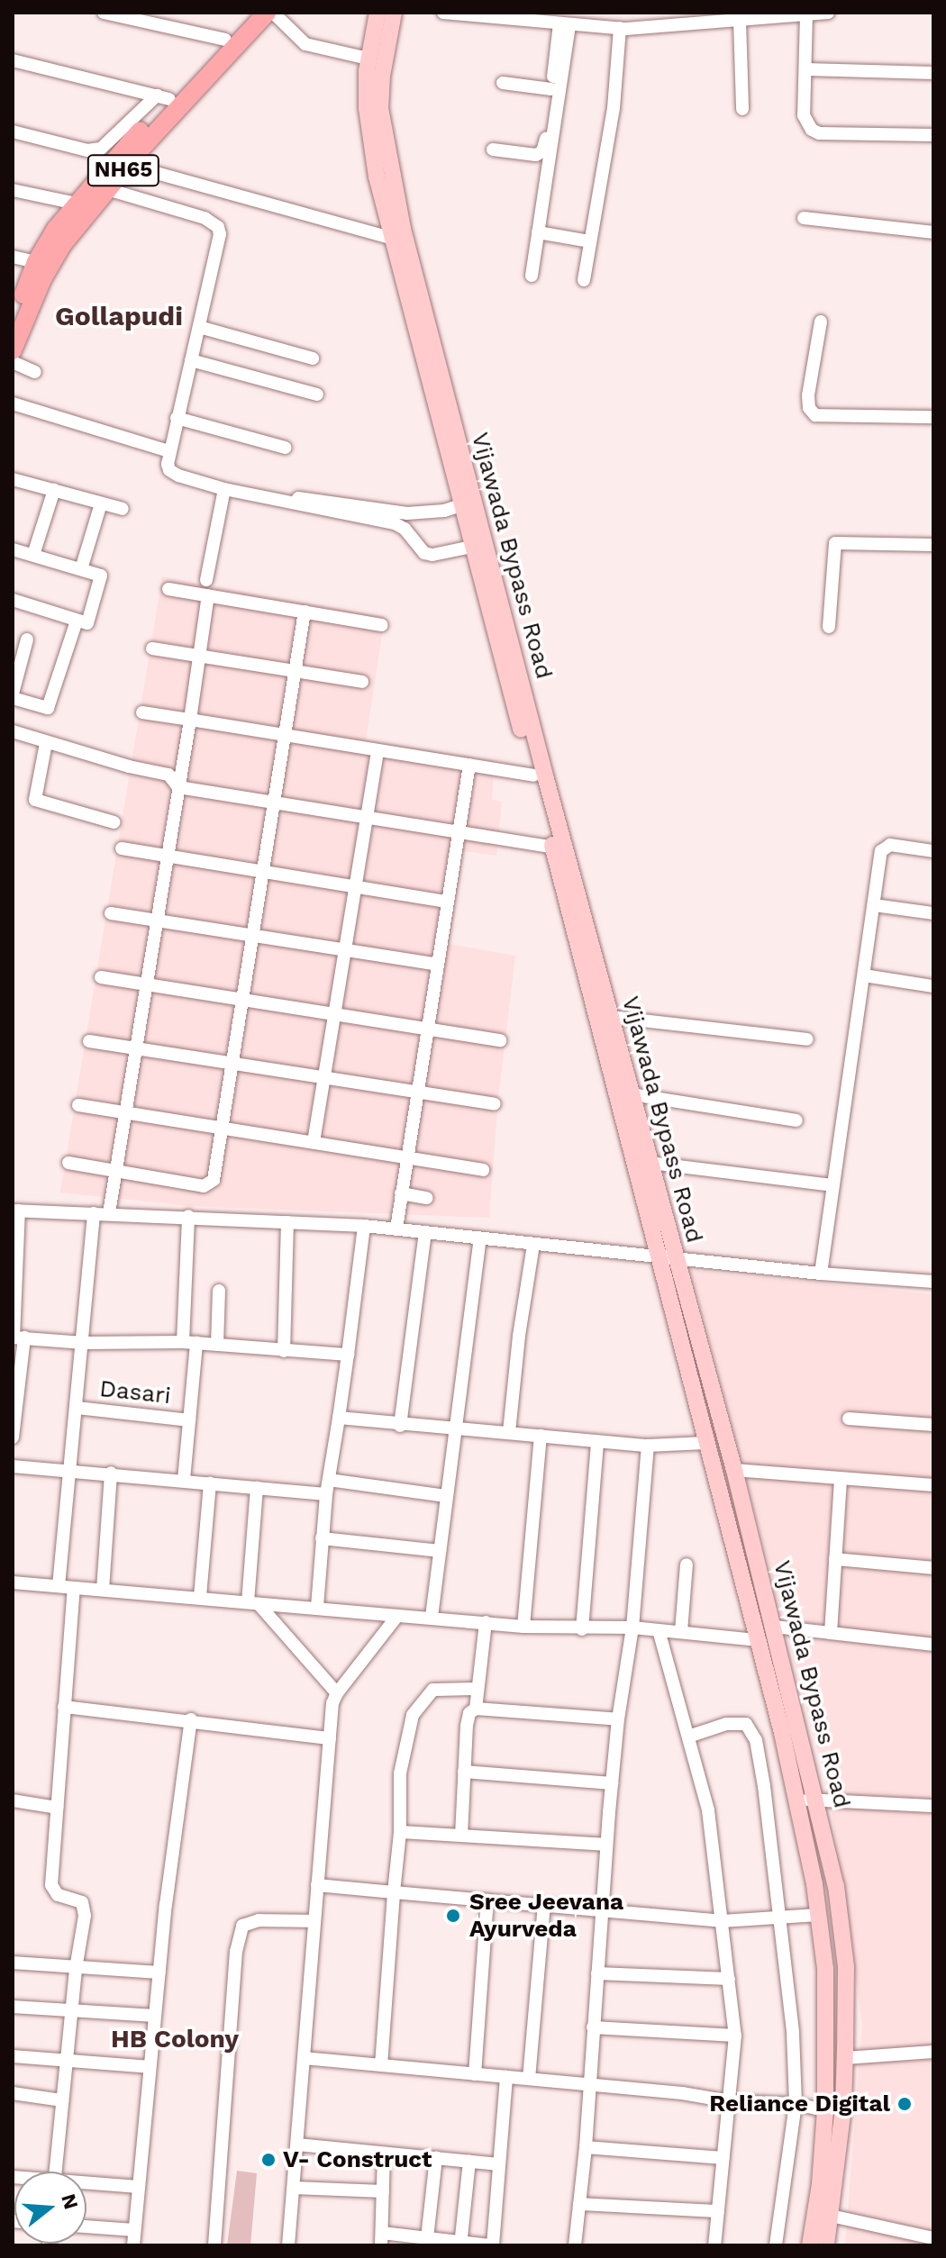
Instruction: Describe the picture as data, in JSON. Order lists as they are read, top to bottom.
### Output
{
  "streets": {
    "highway": ["NH65"],
    "main road": ["Vijawada Bypass Road"],
    "street": ["Dasari"]
  },
  "districts": ["Gollapudi", "HB Colony"],
  "places": ["Sree Jeevana Ayurveda", "Reliance Digital", "V- Construct"],
  "north": "right"
}
